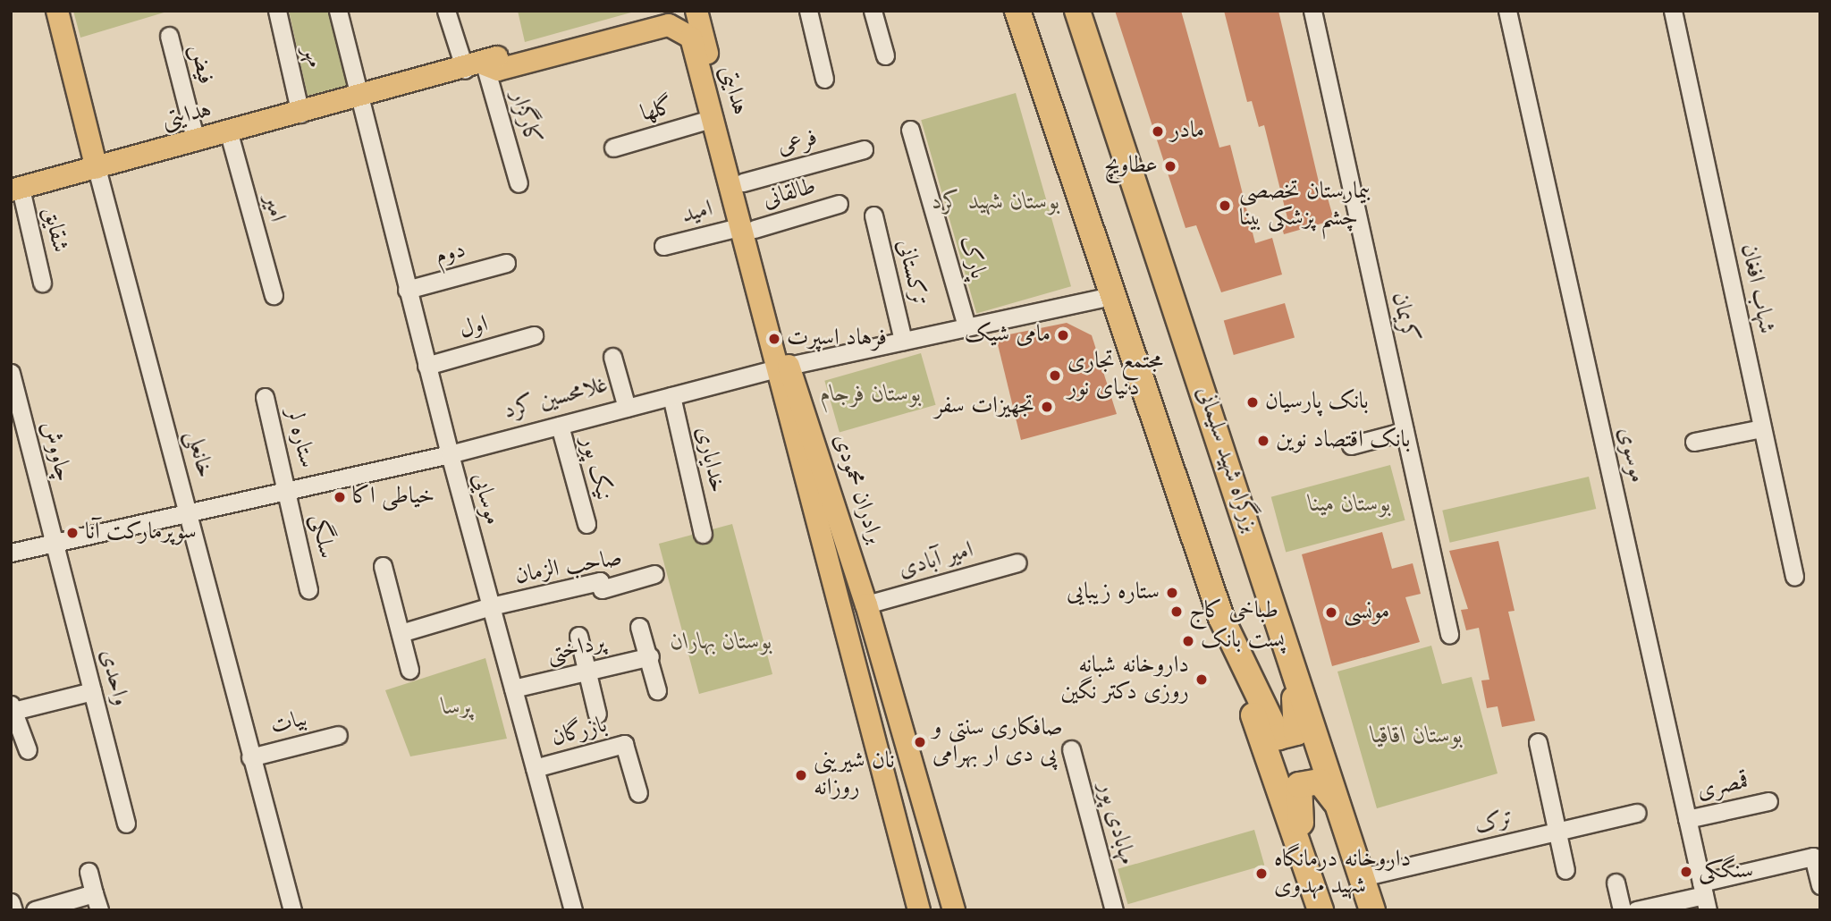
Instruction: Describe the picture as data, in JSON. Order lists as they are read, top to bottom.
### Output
{
  "streets": {
    "highway": ["بزرگراه شهید سلیمانی"],
    "main road": ["هدایتی", "خانعلی", "برادران محمودی"],
    "street": [
      "مهر",
      "فیض",
      "گلها",
      "کارگزار",
      "فرعی",
      "طالقانی",
      "امیر",
      "امید",
      "شقایق",
      "دوم",
      "پارک",
      "ترکستانی",
      "شهاب افغان",
      "کریمان",
      "اول",
      "غلامحسین کرد",
      "ستاره لر",
      "چاووش",
      "موسوی",
      "خدایاری",
      "نیک پور",
      "موسایی",
      "سلگی",
      "امیر آبادی",
      "صاحب الزمان",
      "پرداختی",
      "واحدی",
      "بیات",
      "بازرگان",
      "قمصری",
      "ترک",
      "مهابادی پور"
    ]
  },
  "crossings": [
    ["مهر", "هدایتی"],
    ["فیض", "هدایتی"],
    ["هدایتی", "گلها"],
    ["هدایتی", "کارگزار"],
    ["هدایتی", "طالقانی"],
    ["هدایتی", "امیر"],
    ["هدایتی", "امید"],
    ["هدایتی", "شقایق"],
    ["هدایتی", "غلامحسین کرد"],
    ["هدایتی", "خانعلی"],
    ["هدایتی", "برادران محمودی"],
    ["هدایتی", "موسایی"],
    ["طالقانی", "امید"],
    ["دوم", "موسایی"],
    ["پارک", "غلامحسین کرد"],
    ["ترکستانی", "غلامحسین کرد"],
    ["اول", "موسایی"],
    ["غلامحسین کرد", "ستاره لر"],
    ["غلامحسین کرد", "چاووش"],
    ["غلامحسین کرد", "خانعلی"],
    ["غلامحسین کرد", "خدایاری"],
    ["غلامحسین کرد", "نیک پور"],
    ["غلامحسین کرد", "برادران محمودی"],
    ["غلامحسین کرد", "موسایی"],
    ["غلامحسین کرد", "سلگی"],
    ["غلامحسین کرد", "واحدی"],
    ["ستاره لر", "سلگی"],
    ["چاووش", "واحدی"],
    ["خانعلی", "بیات"],
    ["موسوی", "قمصری"],
    ["بزرگراه شهید سلیمانی", "ترک"],
    ["برادران محمودی", "امیر آبادی"],
    ["موسایی", "صاحب الزمان"],
    ["موسایی", "پرداختی"],
    ["موسایی", "بازرگان"]
  ],
  "parks": [
    "بوستان شهید کرد",
    "بوستان فرجام",
    "بوستان مینا",
    "بوستان بهاران",
    "پرسا",
    "بوستان اقاقیا"
  ],
  "places": [
    "مادر",
    "عطاویچ",
    "بیمارستان تخصصی چشم پزشکی بینا",
    "مامی شیک",
    "فرهاد اسپرت",
    "مجتمع تجاری دنیای نور",
    "بانک پارسیان",
    "تجهیزات سفر",
    "بانک اقتصاد نوین",
    "خیاطی اکا",
    "سوپرمارکت آنا",
    "ستاره زیبایی",
    "طباخی کاج",
    "مونسی",
    "پست بانک",
    "داروخانه شبانه روزی دکتر نگین",
    "صافکاری سنتی و پی دی ار بهرامی",
    "نان شیرینی روزانه",
    "سنگکی",
    "داروخانه درمانگاه شهید مهدوی"
  ]
}
